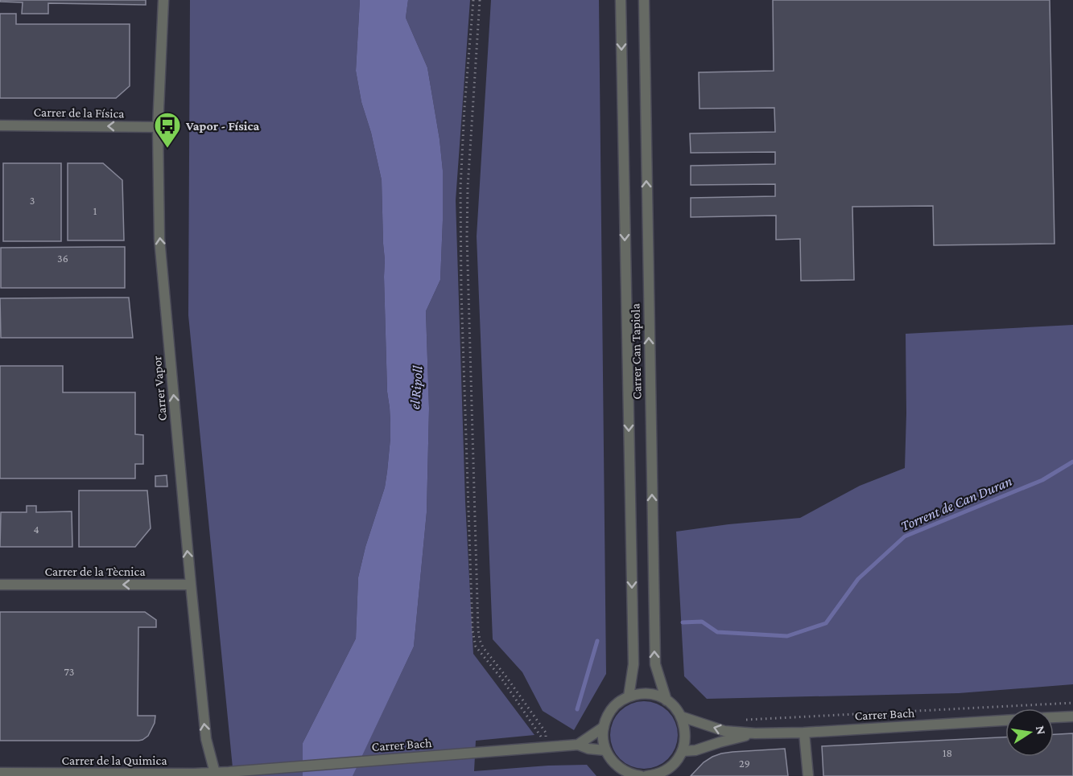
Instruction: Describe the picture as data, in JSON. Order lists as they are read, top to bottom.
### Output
{
  "streets": {
    "street": [
      "Carrer de la Física",
      "Carrer Can Tapiola",
      "Carrer Vapor",
      "Carrer de la Tècnica",
      "Carrer Bach",
      "Carrer de la Quimica"
    ]
  },
  "crossings": [
    ["Carrer de la Física", "Carrer Vapor"],
    ["Carrer Vapor", "Carrer de la Tècnica"],
    ["Carrer Vapor", "Carrer de la Quimica"],
    ["Carrer Bach", "Carrer de la Quimica"]
  ],
  "one_way": ["Carrer de la Física", "Carrer Vapor", "Carrer de la Tècnica"],
  "water": ["el Ripoll", "Torrent de Can Duran"],
  "places": {
    "bus stop": ["Vapor - Física"]
  },
  "house_numbers": [
    "3",
    "1",
    "36",
    "4",
    "73",
    "18",
    "29"
  ],
  "north": "right"
}
